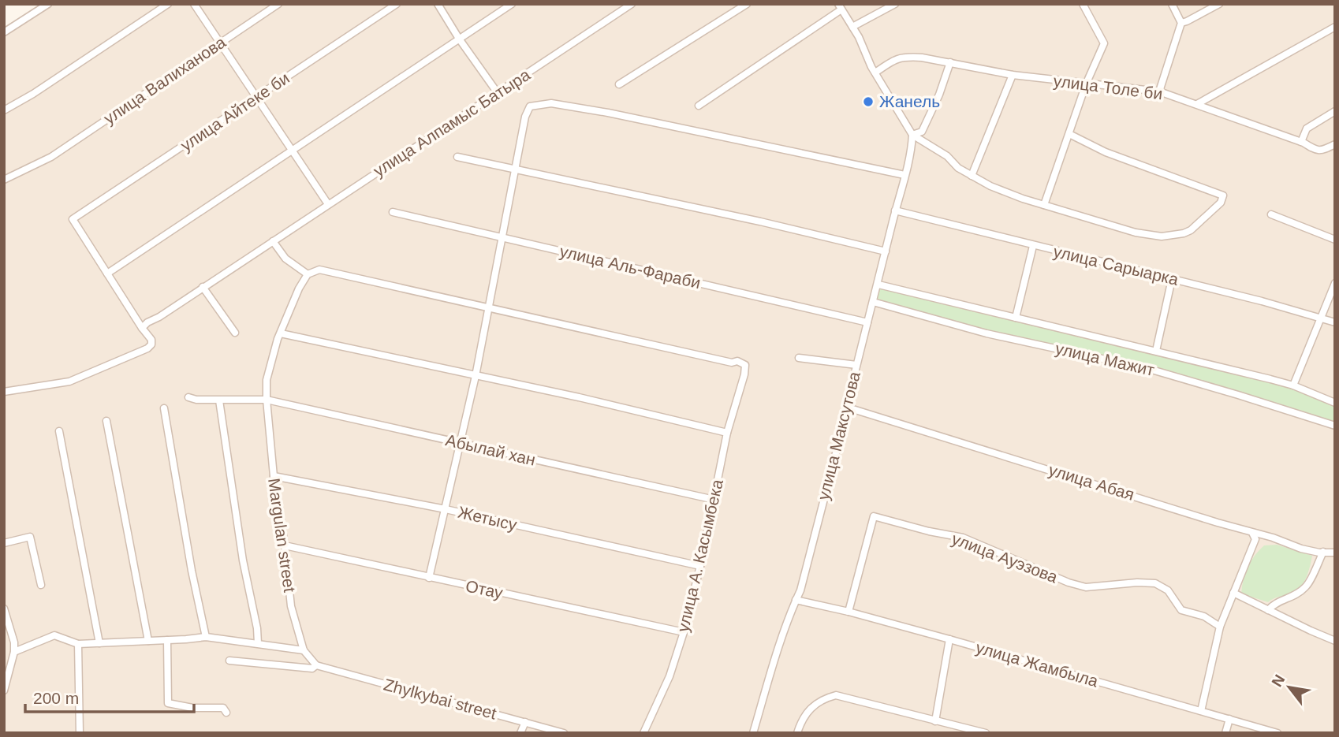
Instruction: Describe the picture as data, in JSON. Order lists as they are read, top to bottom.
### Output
{
  "streets": {
    "street": [
      "улица Валиханова",
      "улица Толе би",
      "улица Айтеке би",
      "улица Алпамыс Батыра",
      "улица Сарыарка",
      "улица Аль-Фараби",
      "улица Мажит",
      "улица Максутова",
      "Абылай хан",
      "улица Абая",
      "Жетысу",
      "Margulan street",
      "улица А. Касымбека",
      "улица Ауэзова",
      "Отау",
      "улица Жамбыла",
      "Zhylkybai street"
    ]
  },
  "crossings": [
    ["улица Сарыарка", "улица Максутова"],
    ["улица Аль-Фараби", "улица Максутова"],
    ["улица Мажит", "улица Максутова"],
    ["улица Максутова", "улица Абая"],
    ["улица Максутова", "улица Жамбыла"],
    ["Абылай хан", "Margulan street"],
    ["Абылай хан", "улица А. Касымбека"],
    ["Жетысу", "Margulan street"],
    ["Жетысу", "улица А. Касымбека"],
    ["Margulan street", "Отау"],
    ["Margulan street", "Zhylkybai street"],
    ["улица А. Касымбека", "Отау"],
    ["улица Ауэзова", "улица Жамбыла"]
  ],
  "places": ["Жанель"],
  "scale_bar": "200 m",
  "north": "top left"
}
